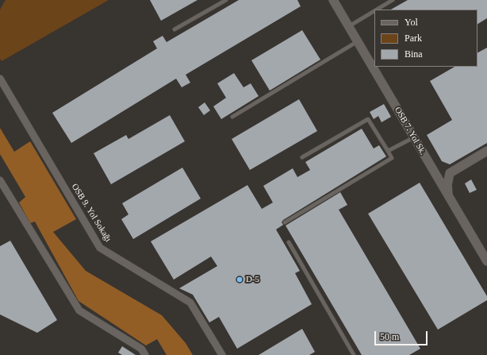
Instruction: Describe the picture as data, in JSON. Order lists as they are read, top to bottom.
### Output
{
  "streets": {
    "street": ["OSB 7. Yol Sk.", "OSB 9. Yol Sokağı"]
  },
  "places": ["D-5"],
  "legend": ["Yol", "Park", "Bina"],
  "scale_bar": "50 m"
}
